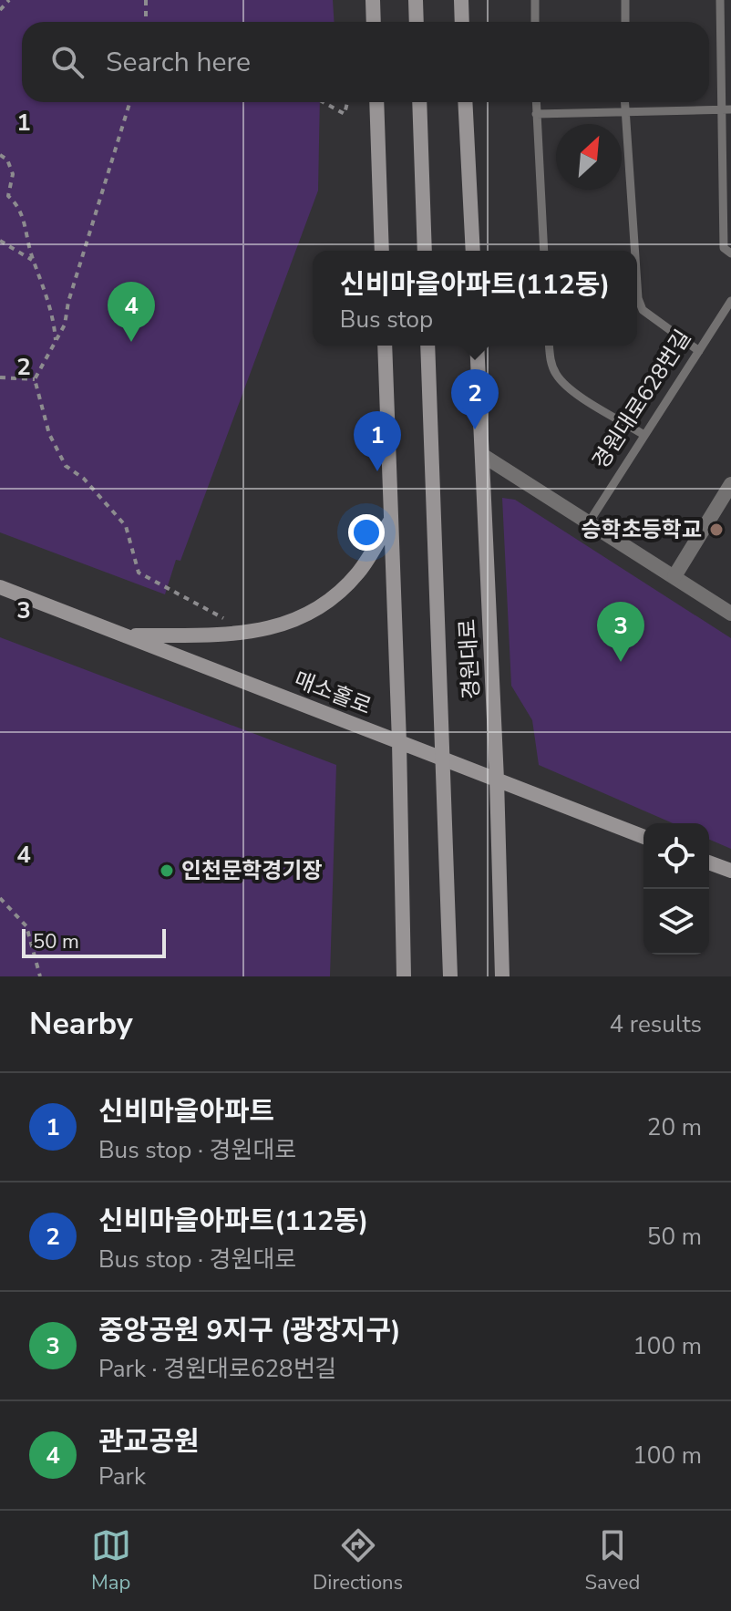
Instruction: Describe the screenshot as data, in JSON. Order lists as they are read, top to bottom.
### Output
{
  "streets": {
    "main road": ["경원대로", "매소홀로"],
    "lane": ["경원대로628번길"]
  },
  "crossings": [
    ["경원대로", "매소홀로"]
  ],
  "places": ["승학초등학교", "인천문학경기장"],
  "scale_bar": "50 m",
  "north": "top right",
  "page": {
    "search": "Search here",
    "popup": ["신비마을아파트(112동)", "Bus stop"],
    "pins": [
      "4",
      "2",
      "1",
      "3"
    ],
    "scale": "50 m",
    "heading": ["Nearby", "4 results"],
    "list": [
      {
        "mark": "1",
        "name": "신비마을아파트",
        "note": "Bus stop · 경원대로",
        "value": "20 m"
      },
      {
        "mark": "2",
        "name": "신비마을아파트(112동)",
        "note": "Bus stop · 경원대로",
        "value": "50 m"
      },
      {
        "mark": "3",
        "name": "중앙공원 9지구 (광장지구)",
        "note": "Park · 경원대로628번길",
        "value": "100 m"
      },
      {
        "mark": "4",
        "name": "관교공원",
        "note": "Park",
        "value": "100 m"
      }
    ],
    "nav": ["Map", "Directions", "Saved"]
  },
  "grid": {
    "rows": [
      "1",
      "2",
      "3",
      "4"
    ]
  }
}
